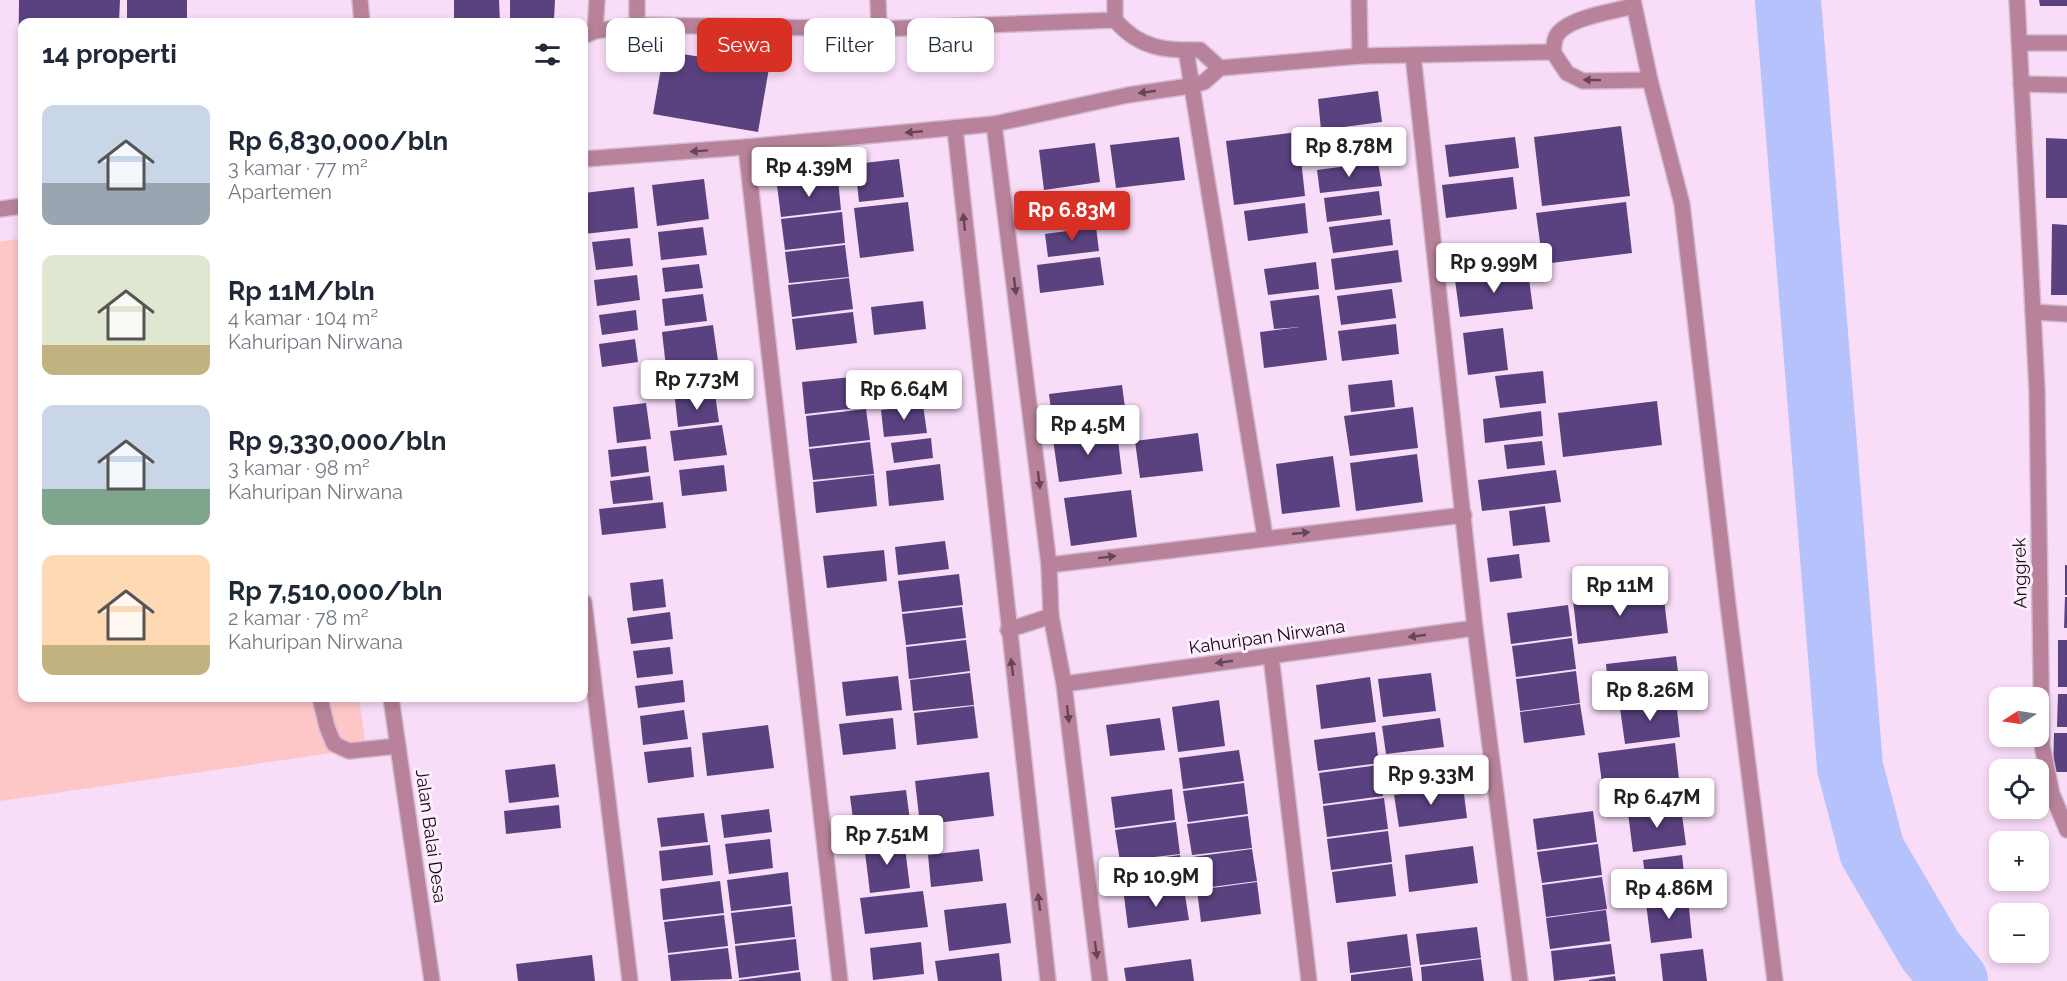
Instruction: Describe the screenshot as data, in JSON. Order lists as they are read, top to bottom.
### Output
{
  "streets": {
    "street": ["Anggrek", "Kahuripan Nirwana", "Jalan Balai Desa"]
  },
  "north": "left",
  "page": {
    "chip": [
      "Beli",
      "Sewa",
      "Filter",
      "Baru"
    ],
    "heading": "14 properti",
    "list": [
      {
        "name": "Rp 6,830,000/bln",
        "note": "3 kamar · 77 m² · Apartemen"
      },
      {
        "name": "Rp 11M/bln",
        "note": "4 kamar · 104 m² · Kahuripan Nirwana"
      },
      {
        "name": "Rp 9,330,000/bln",
        "note": "3 kamar · 98 m² · Kahuripan Nirwana"
      },
      {
        "name": "Rp 7,510,000/bln",
        "note": "2 kamar · 78 m² · Kahuripan Nirwana"
      }
    ],
    "price": [
      "Rp 8.78M",
      "Rp 4.39M",
      "Rp 6.83M",
      "Rp 9.99M",
      "Rp 7.73M",
      "Rp 6.64M",
      "Rp 4.5M",
      "Rp 11M",
      "Rp 8.26M",
      "Rp 9.33M",
      "Rp 6.47M",
      "Rp 7.51M",
      "Rp 10.9M",
      "Rp 4.86M"
    ],
    "map_buttons": ["+", "−"]
  }
}
